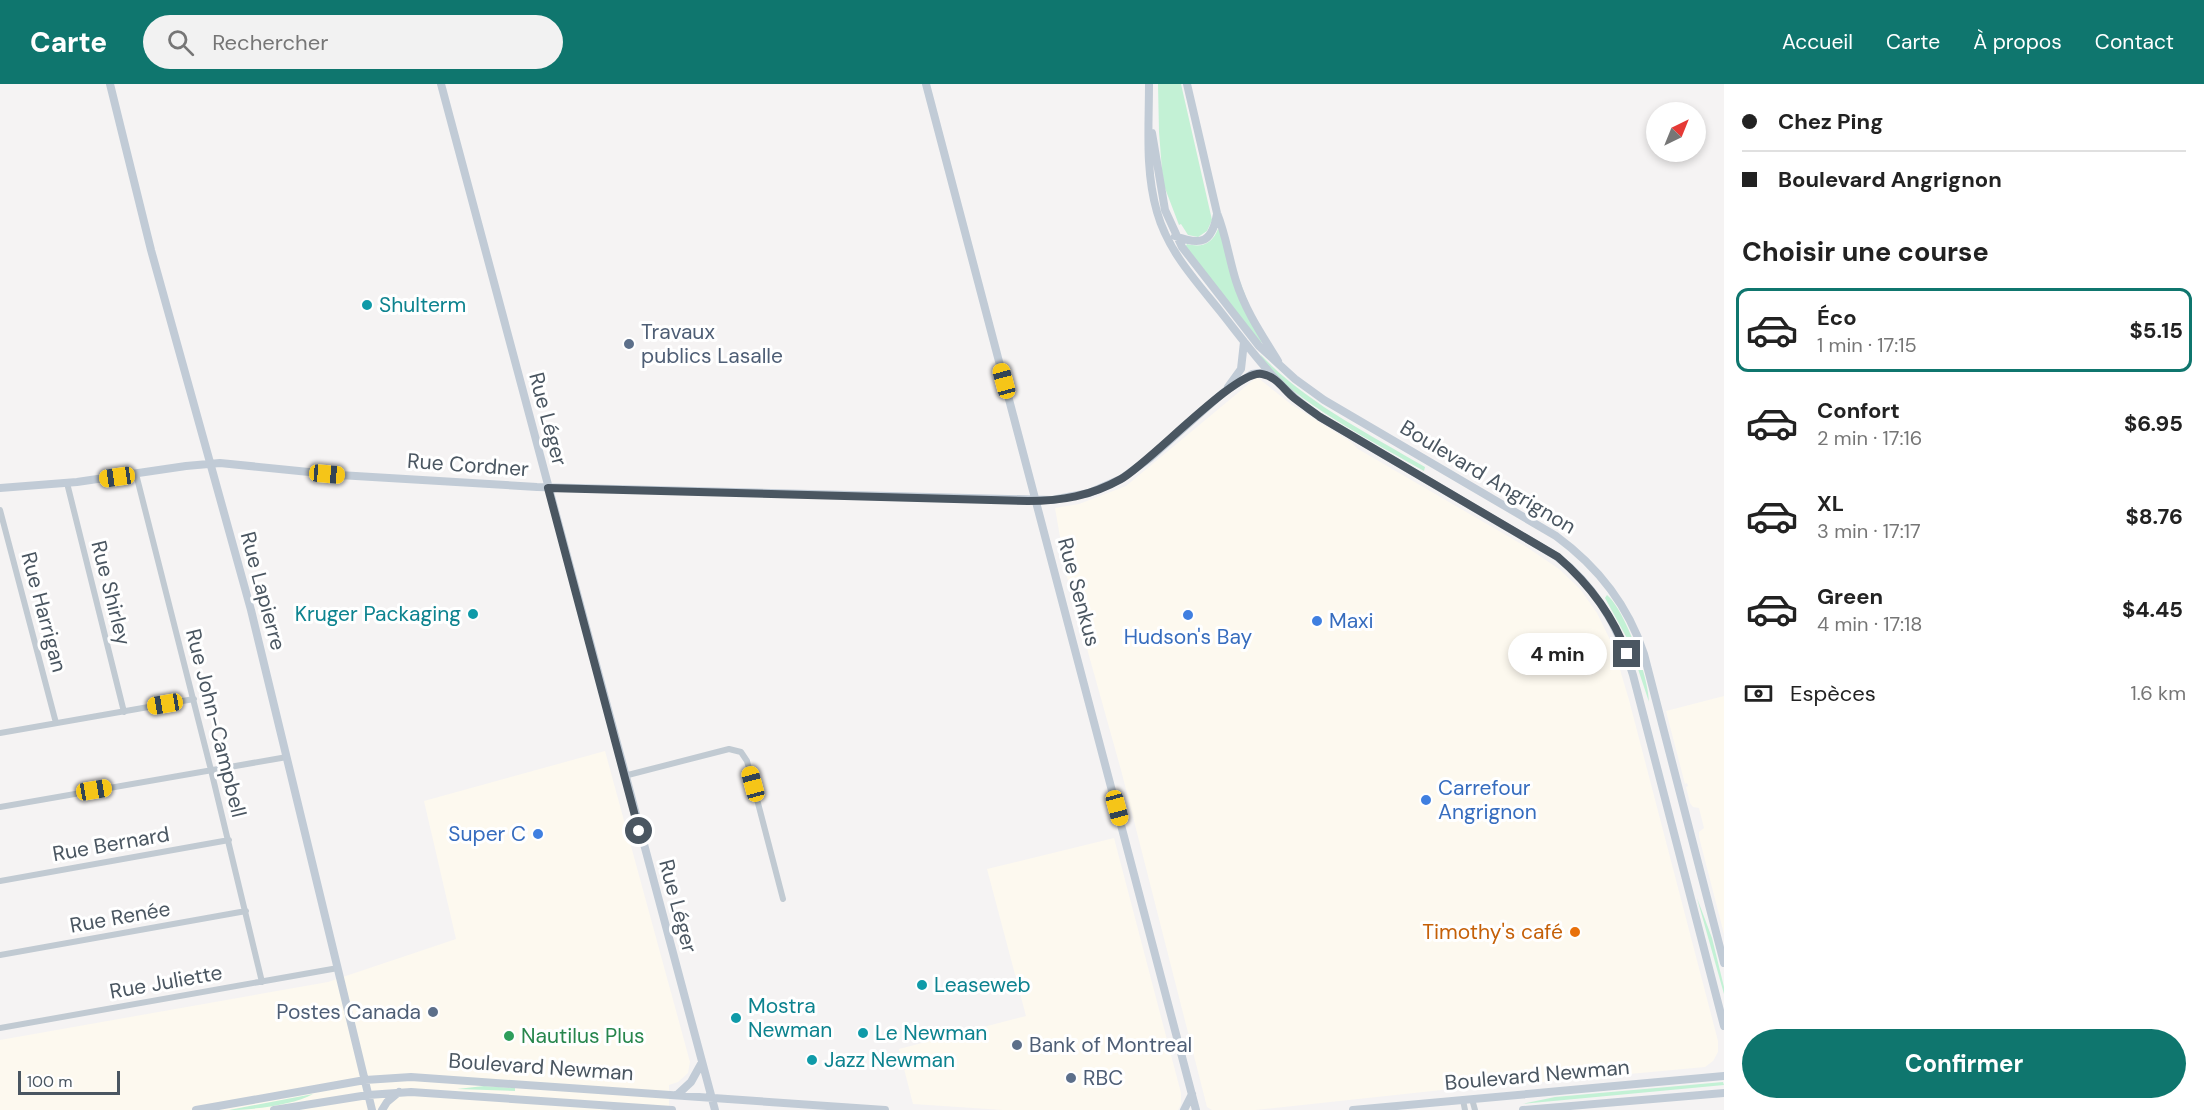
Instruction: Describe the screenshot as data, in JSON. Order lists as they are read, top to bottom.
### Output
{
  "streets": {
    "street": [
      "Rue Léger",
      "Rue Cordner",
      "Boulevard Angrignon",
      "Rue Lapierre",
      "Rue Senkus",
      "Rue Shirley",
      "Rue Harrigan",
      "Rue John-Campbell",
      "Rue Bernard",
      "Rue Renée",
      "Rue Juliette",
      "Boulevard Newman"
    ]
  },
  "crossings": [
    ["Rue Léger", "Rue Cordner"],
    ["Rue Léger", "Boulevard Newman"],
    ["Rue Cordner", "Rue Lapierre"],
    ["Rue Cordner", "Rue Senkus"],
    ["Rue Cordner", "Rue Shirley"],
    ["Rue Cordner", "Rue John-Campbell"],
    ["Rue Lapierre", "Rue Juliette"],
    ["Rue Lapierre", "Boulevard Newman"],
    ["Rue John-Campbell", "Rue Bernard"],
    ["Rue John-Campbell", "Rue Renée"],
    ["Rue John-Campbell", "Rue Juliette"]
  ],
  "places": [
    "Shulterm",
    "Travaux publics Lasalle",
    "Kruger Packaging",
    "Hudson's Bay",
    "Maxi",
    "Carrefour Angrignon",
    "Super C",
    "Timothy's café",
    "Leaseweb",
    "Postes Canada",
    "Mostra Newman",
    "Le Newman",
    "Nautilus Plus",
    "Bank of Montreal",
    "Jazz Newman",
    "RBC"
  ],
  "scale_bar": "100 m",
  "north": "top right",
  "page": {
    "header": "Carte",
    "search": "Rechercher",
    "nav": [
      "Accueil",
      "Carte",
      "À propos",
      "Contact"
    ],
    "banner": ["Chez Ping", "Boulevard Angrignon"],
    "heading": "Choisir une course",
    "list": [
      {
        "name": "Éco",
        "note": "1 min · 17:15",
        "value": "$5.15"
      },
      {
        "name": "Confort",
        "note": "2 min · 17:16",
        "value": "$6.95"
      },
      {
        "name": "XL",
        "note": "3 min · 17:17",
        "value": "$8.76"
      },
      {
        "name": "Green",
        "note": "4 min · 17:18",
        "value": "$4.45"
      }
    ],
    "bubble": "4 min",
    "pay": ["Espèces", "1.6 km"],
    "buttons": "Confirmer",
    "scale": "100 m"
  }
}
